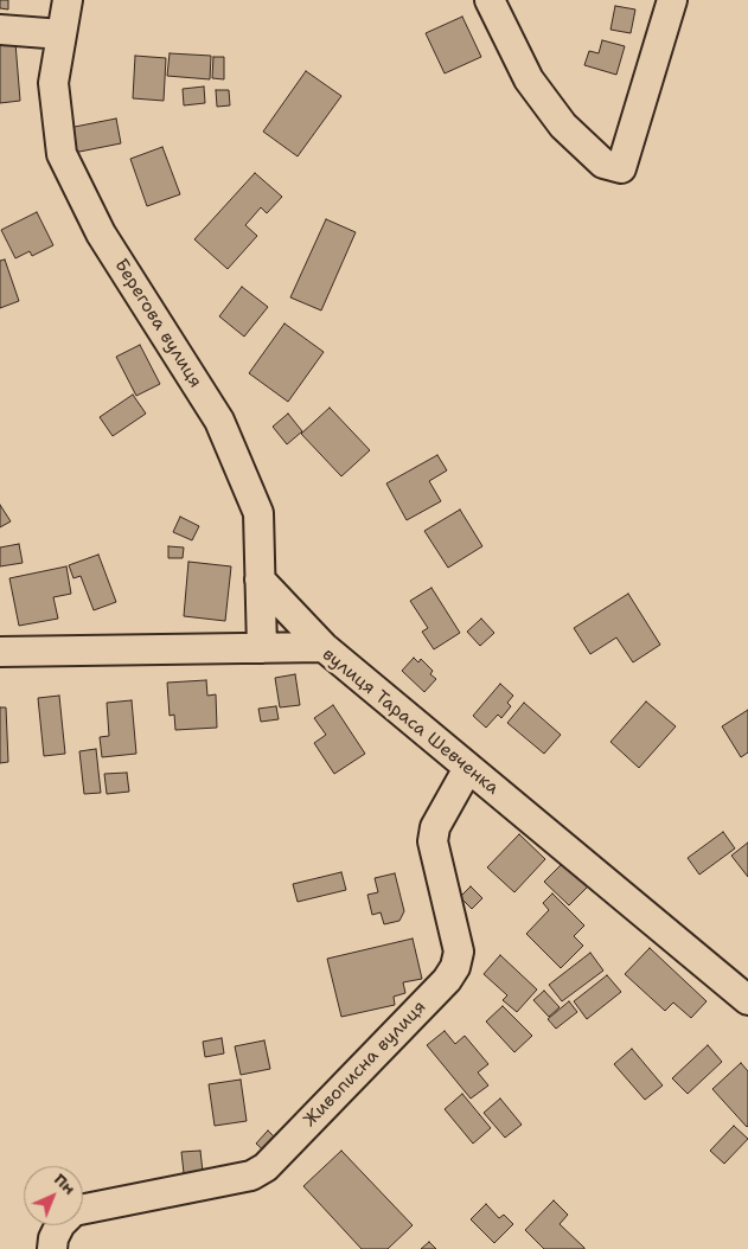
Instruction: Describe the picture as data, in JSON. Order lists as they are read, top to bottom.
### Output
{
  "streets": {
    "street": ["Берегова вулиця", "вулиця Тараса Шевченка", "Живописна вулиця"]
  },
  "crossings": [
    ["Берегова вулиця", "вулиця Тараса Шевченка"],
    ["вулиця Тараса Шевченка", "Живописна вулиця"]
  ],
  "north": "top right"
}
